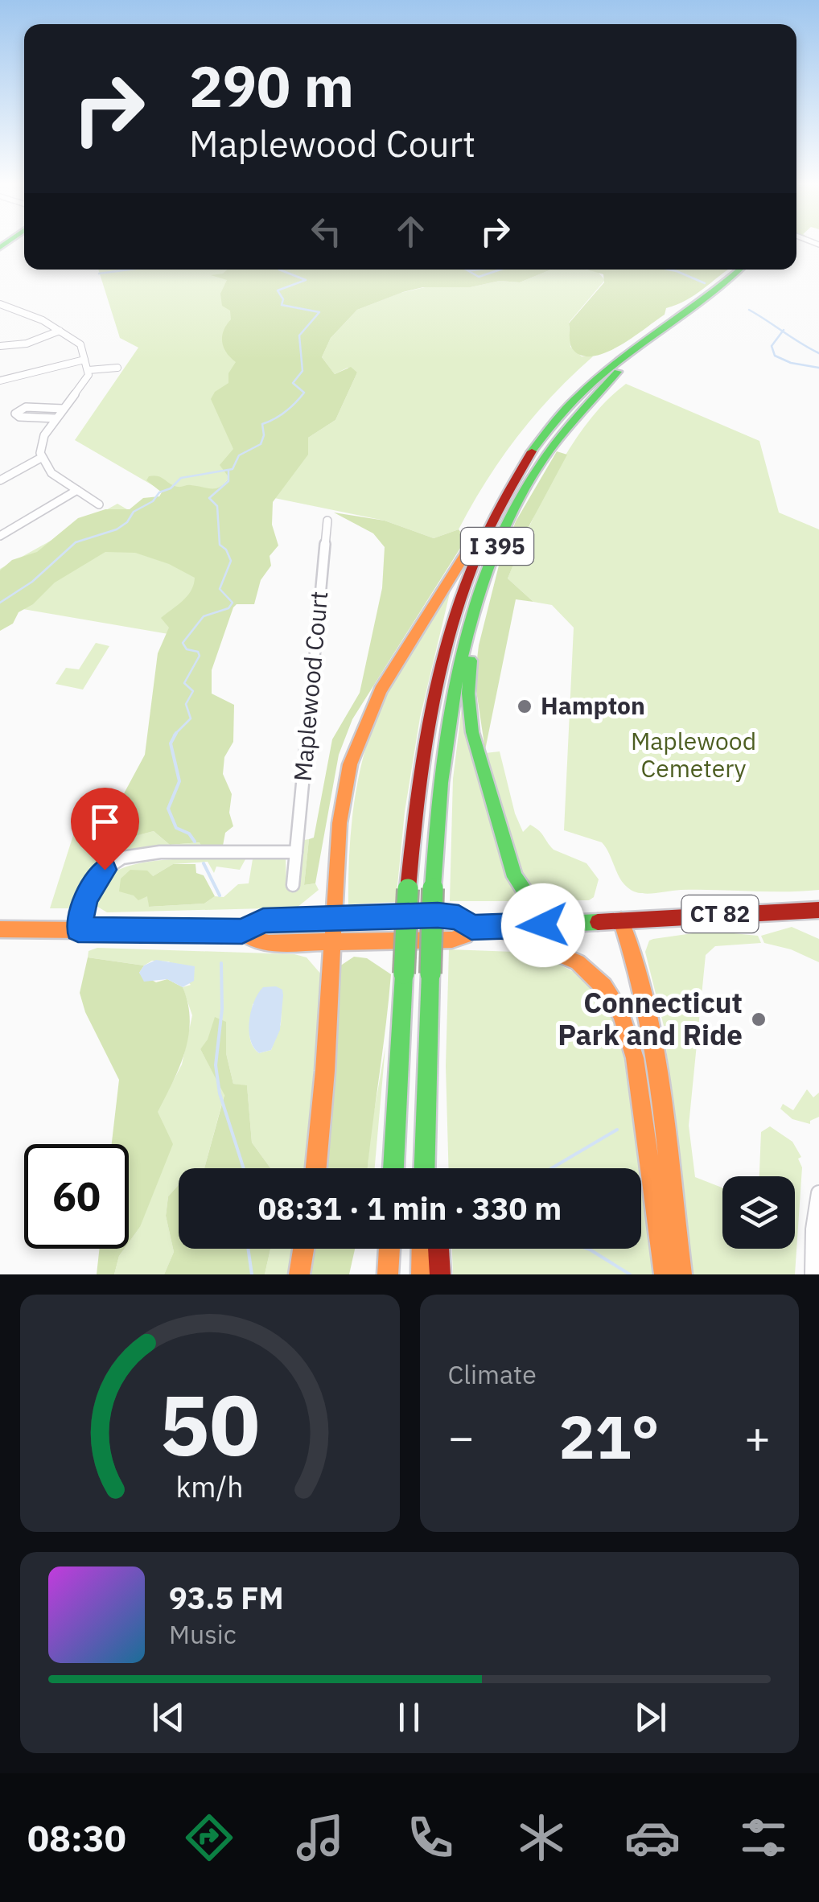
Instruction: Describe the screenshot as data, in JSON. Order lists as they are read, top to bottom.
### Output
{
  "streets": {
    "main road": ["I 395", "CT 82"],
    "street": ["Maplewood Court"]
  },
  "parks": ["Maplewood Cemetery"],
  "places": ["Hampton", "Connecticut Park and Ride"],
  "page": {
    "turn": ["290 m", "Maplewood Court"],
    "limit": "60",
    "trip": "08:31 · 1 min · 330 m",
    "tile": "Climate",
    "heat": ["−", "21°", "+"],
    "song": ["93.5 FM", "Music"],
    "tabs": "08:30",
    "gauge": ["50", "km/h"]
  }
}
